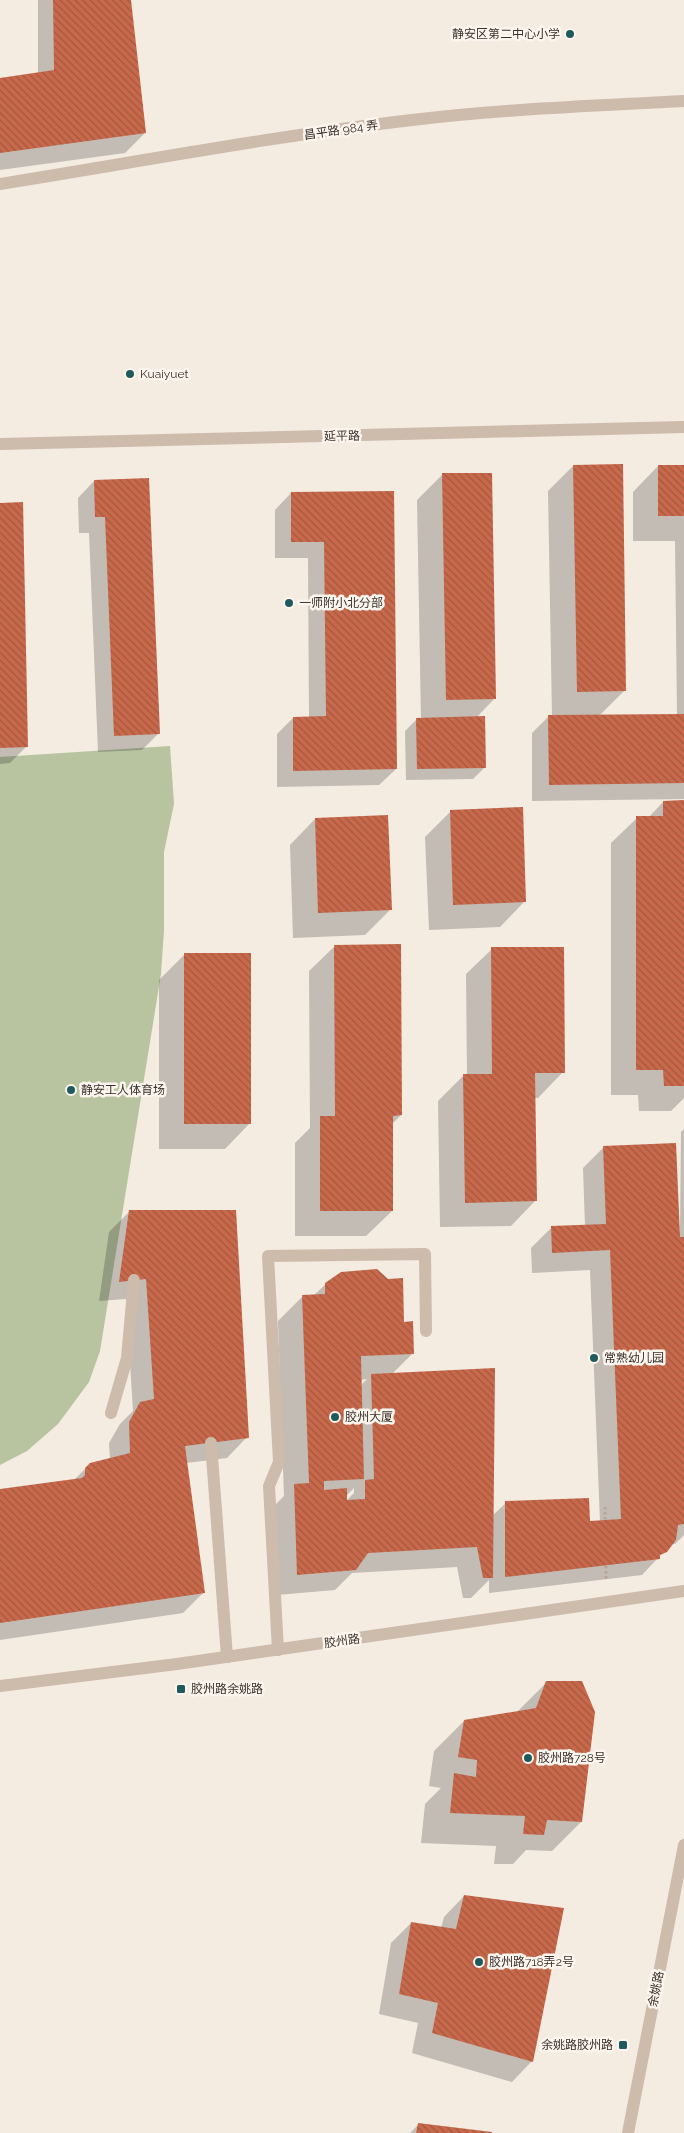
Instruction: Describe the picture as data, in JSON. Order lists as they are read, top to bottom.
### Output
{
  "streets": {
    "street": [
      "昌平路 984 弄",
      "延平路",
      "胶州路",
      "余姚路"
    ]
  },
  "places": {
    "other": [
      "静安区第二中心小学",
      "Kuaiyuet",
      "一师附小北分部",
      "静安工人体育场",
      "常熟幼儿园",
      "胶州大厦",
      "胶州路728号",
      "胶州路718弄2号"
    ],
    "transit": ["胶州路余姚路", "余姚路胶州路"]
  }
}
